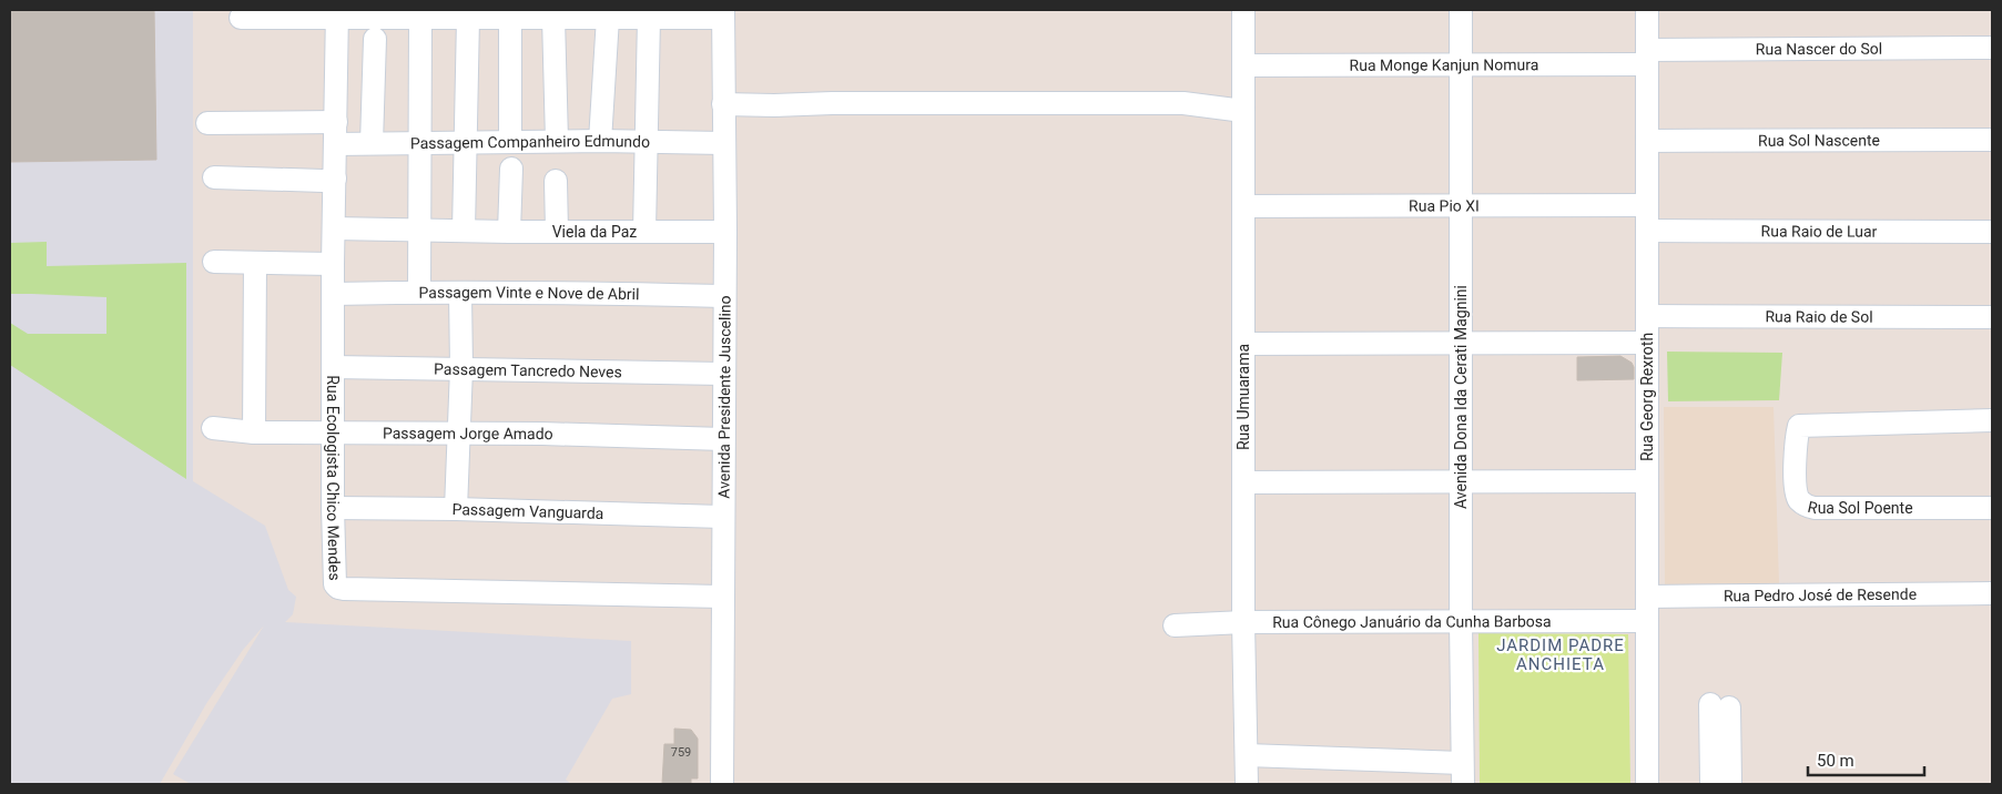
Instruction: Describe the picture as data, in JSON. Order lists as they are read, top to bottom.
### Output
{
  "streets": {
    "street": [
      "Rua Nascer do Sol",
      "Rua Monge Kanjun Nomura",
      "Rua Sol Nascente",
      "Passagem Companheiro Edmundo",
      "Rua Pio XI",
      "Viela da Paz",
      "Rua Raio de Luar",
      "Passagem Vinte e Nove de Abril",
      "Rua Raio de Sol",
      "Passagem Tancredo Neves",
      "Avenida Presidente Juscelino",
      "Rua Umuarama",
      "Avenida Dona Ida Cerati Magnini",
      "Rua Georg Rexroth",
      "Passagem Jorge Amado",
      "Rua Ecologista Chico Mendes",
      "Rua Sol Poente",
      "Passagem Vanguarda",
      "Rua Pedro José de Resende",
      "Rua Cônego Januário da Cunha Barbosa"
    ]
  },
  "crossings": [
    ["Rua Nascer do Sol", "Rua Monge Kanjun Nomura"],
    ["Rua Nascer do Sol", "Rua Georg Rexroth"],
    ["Rua Monge Kanjun Nomura", "Rua Umuarama"],
    ["Rua Monge Kanjun Nomura", "Avenida Dona Ida Cerati Magnini"],
    ["Rua Monge Kanjun Nomura", "Rua Georg Rexroth"],
    ["Rua Sol Nascente", "Rua Georg Rexroth"],
    ["Passagem Companheiro Edmundo", "Avenida Presidente Juscelino"],
    ["Passagem Companheiro Edmundo", "Rua Ecologista Chico Mendes"],
    ["Rua Pio XI", "Rua Umuarama"],
    ["Rua Pio XI", "Avenida Dona Ida Cerati Magnini"],
    ["Rua Pio XI", "Rua Georg Rexroth"],
    ["Viela da Paz", "Avenida Presidente Juscelino"],
    ["Viela da Paz", "Rua Ecologista Chico Mendes"],
    ["Rua Raio de Luar", "Rua Georg Rexroth"],
    ["Passagem Vinte e Nove de Abril", "Avenida Presidente Juscelino"],
    ["Passagem Vinte e Nove de Abril", "Rua Ecologista Chico Mendes"],
    ["Rua Raio de Sol", "Rua Georg Rexroth"],
    ["Passagem Tancredo Neves", "Avenida Presidente Juscelino"],
    ["Passagem Tancredo Neves", "Rua Ecologista Chico Mendes"],
    ["Avenida Presidente Juscelino", "Passagem Jorge Amado"],
    ["Avenida Presidente Juscelino", "Rua Ecologista Chico Mendes"],
    ["Avenida Presidente Juscelino", "Passagem Vanguarda"],
    ["Rua Umuarama", "Rua Cônego Januário da Cunha Barbosa"],
    ["Avenida Dona Ida Cerati Magnini", "Rua Cônego Januário da Cunha Barbosa"],
    ["Rua Georg Rexroth", "Rua Pedro José de Resende"],
    ["Rua Georg Rexroth", "Rua Cônego Januário da Cunha Barbosa"],
    ["Passagem Jorge Amado", "Rua Ecologista Chico Mendes"],
    ["Rua Ecologista Chico Mendes", "Passagem Vanguarda"]
  ],
  "districts": ["JARDIM PADRE ANCHIETA"],
  "house_numbers": ["759"],
  "scale_bar": "50 m"
}
